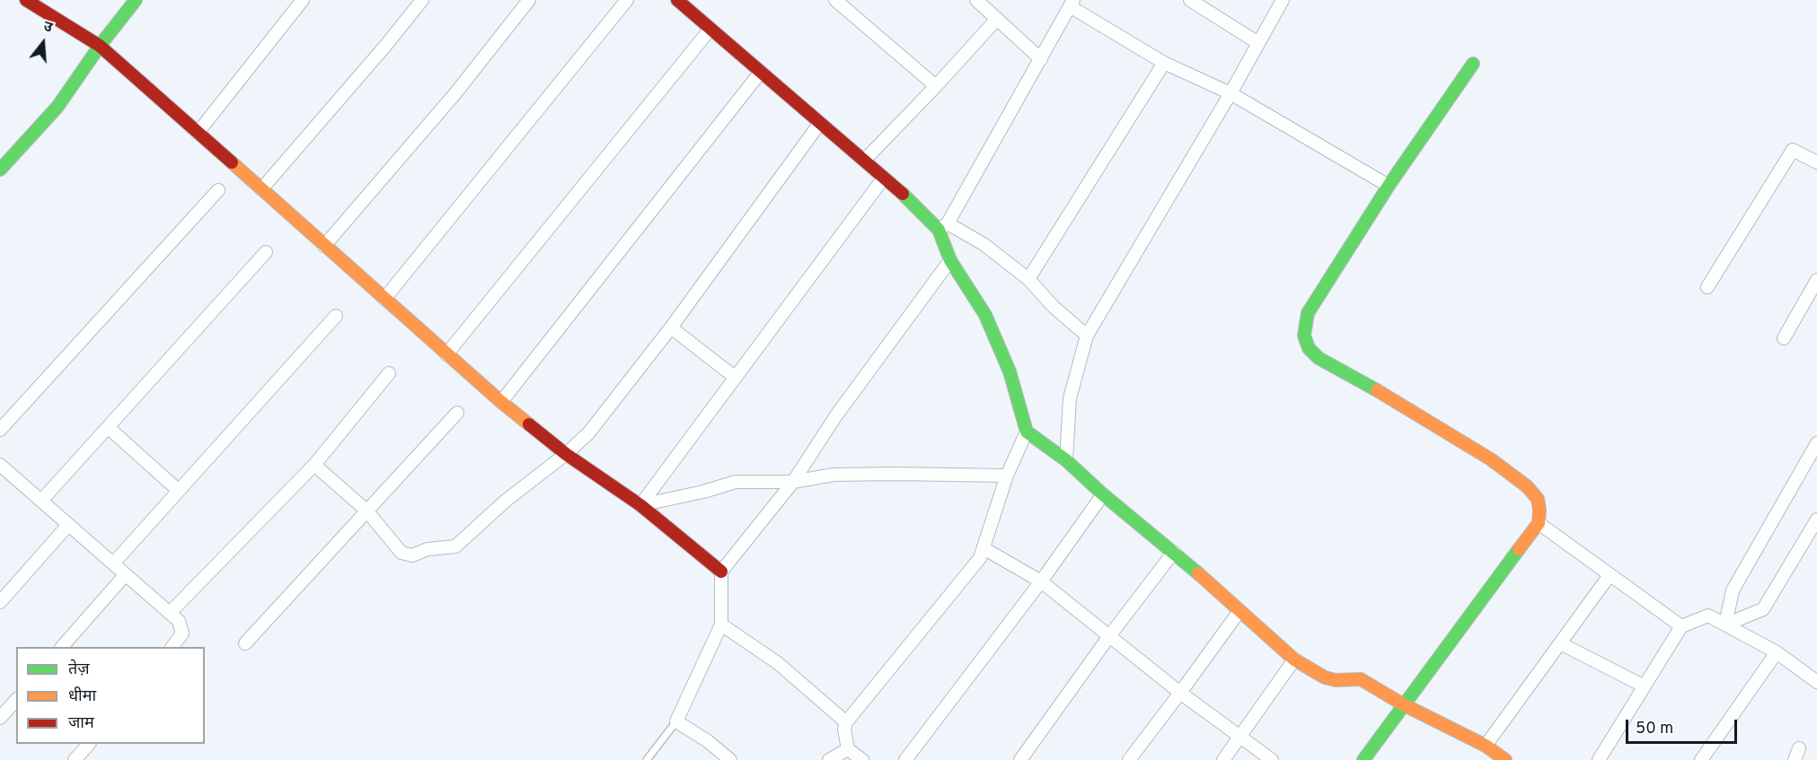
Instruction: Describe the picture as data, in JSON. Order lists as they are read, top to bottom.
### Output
{
  "legend": ["तेज़", "धीमा", "जाम"],
  "scale_bar": "50 m",
  "north": "top"
}
